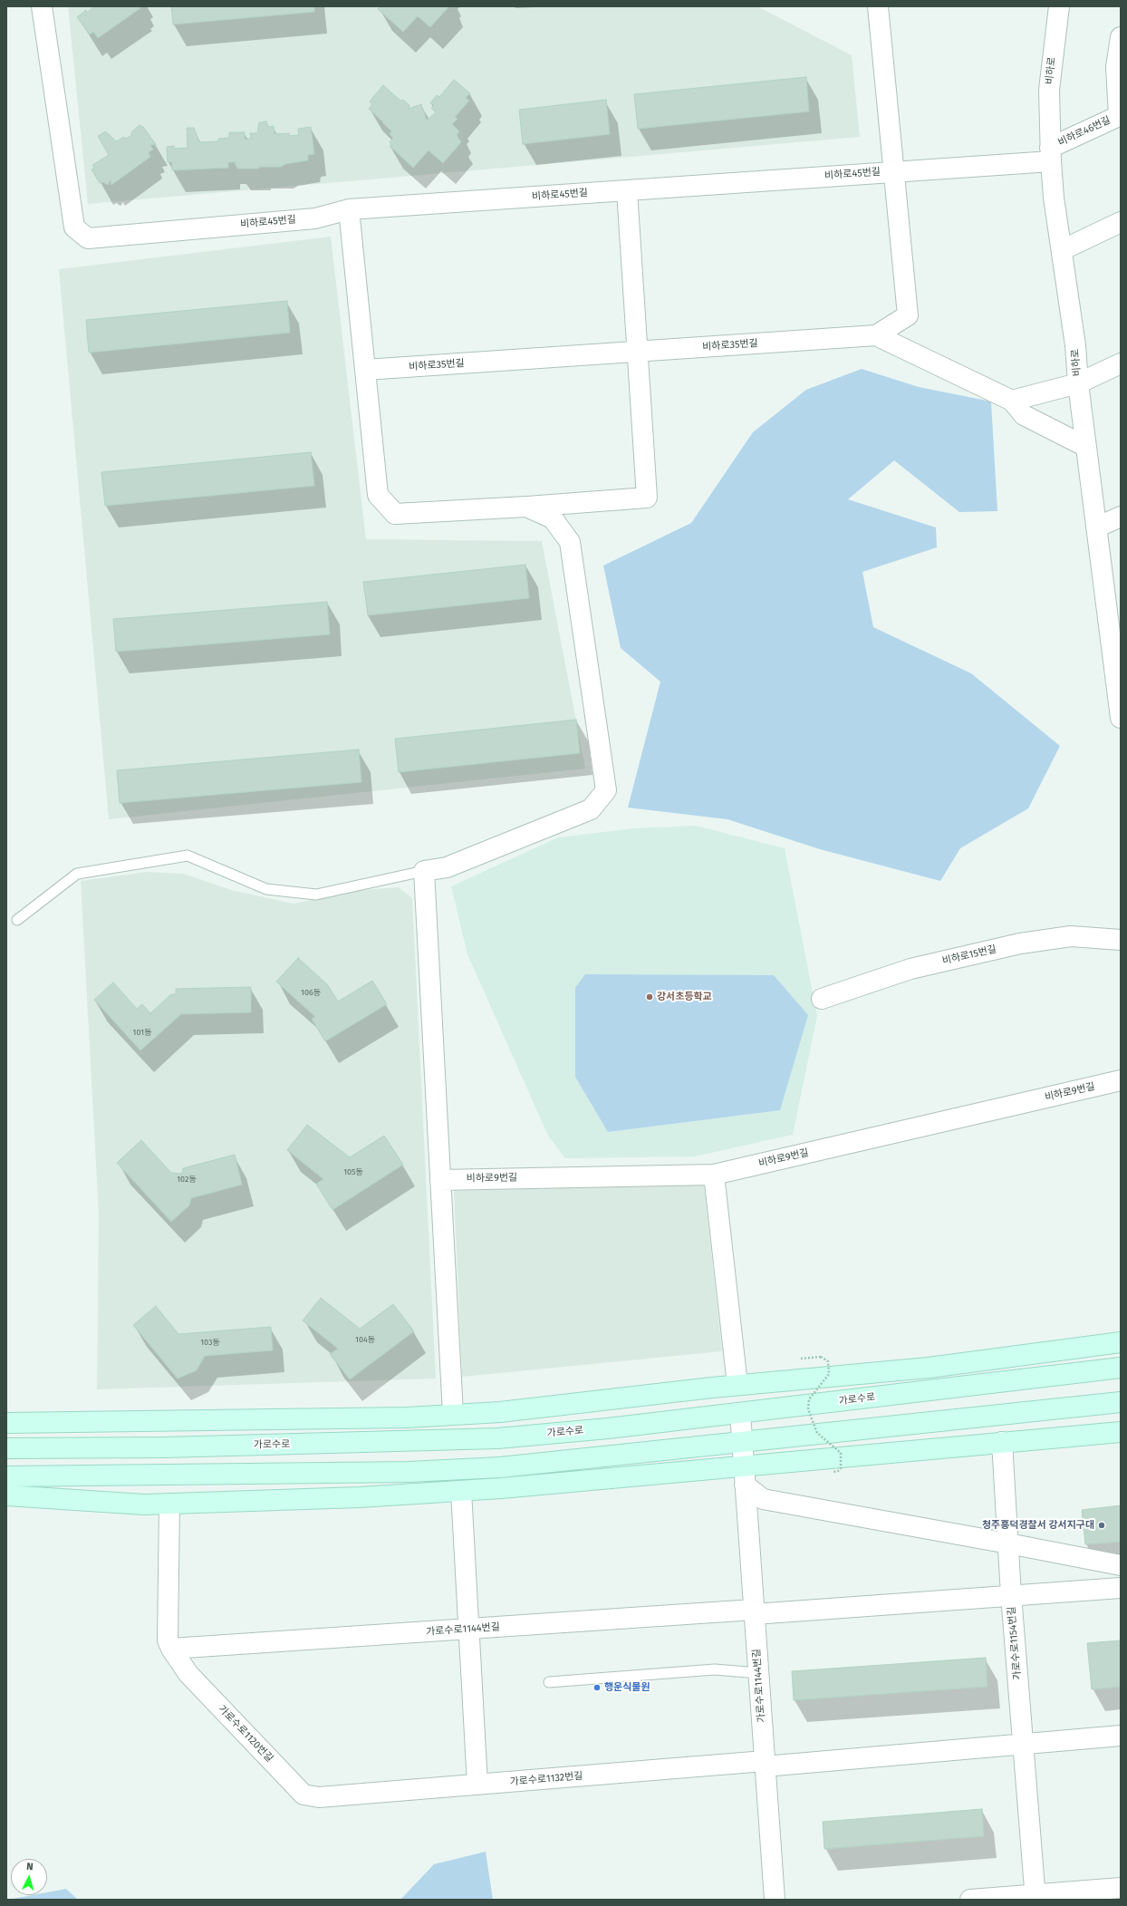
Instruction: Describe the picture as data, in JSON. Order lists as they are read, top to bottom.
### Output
{
  "streets": {
    "main road": ["가로수로"],
    "street": [
      "비하로",
      "비하로46번길",
      "비하로45번길",
      "비하로35번길",
      "비하로15번길",
      "비하로9번길",
      "가로수로1144번길",
      "가로수로1154번길",
      "가로수로1120번길",
      "가로수로1132번길"
    ]
  },
  "crossings": [
    ["비하로", "비하로46번길"],
    ["비하로", "비하로45번길"],
    ["비하로46번길", "비하로45번길"],
    ["가로수로", "가로수로1144번길"],
    ["가로수로1144번길", "가로수로1120번길"],
    ["가로수로1144번길", "가로수로1132번길"],
    ["가로수로1120번길", "가로수로1132번길"]
  ],
  "places": ["강서초등학교", "청주흥덕경찰서 강서지구대", "행운식물원"],
  "house_numbers": [
    "106동",
    "101동",
    "105동",
    "102동",
    "104동",
    "103동"
  ],
  "north": "top"
}
